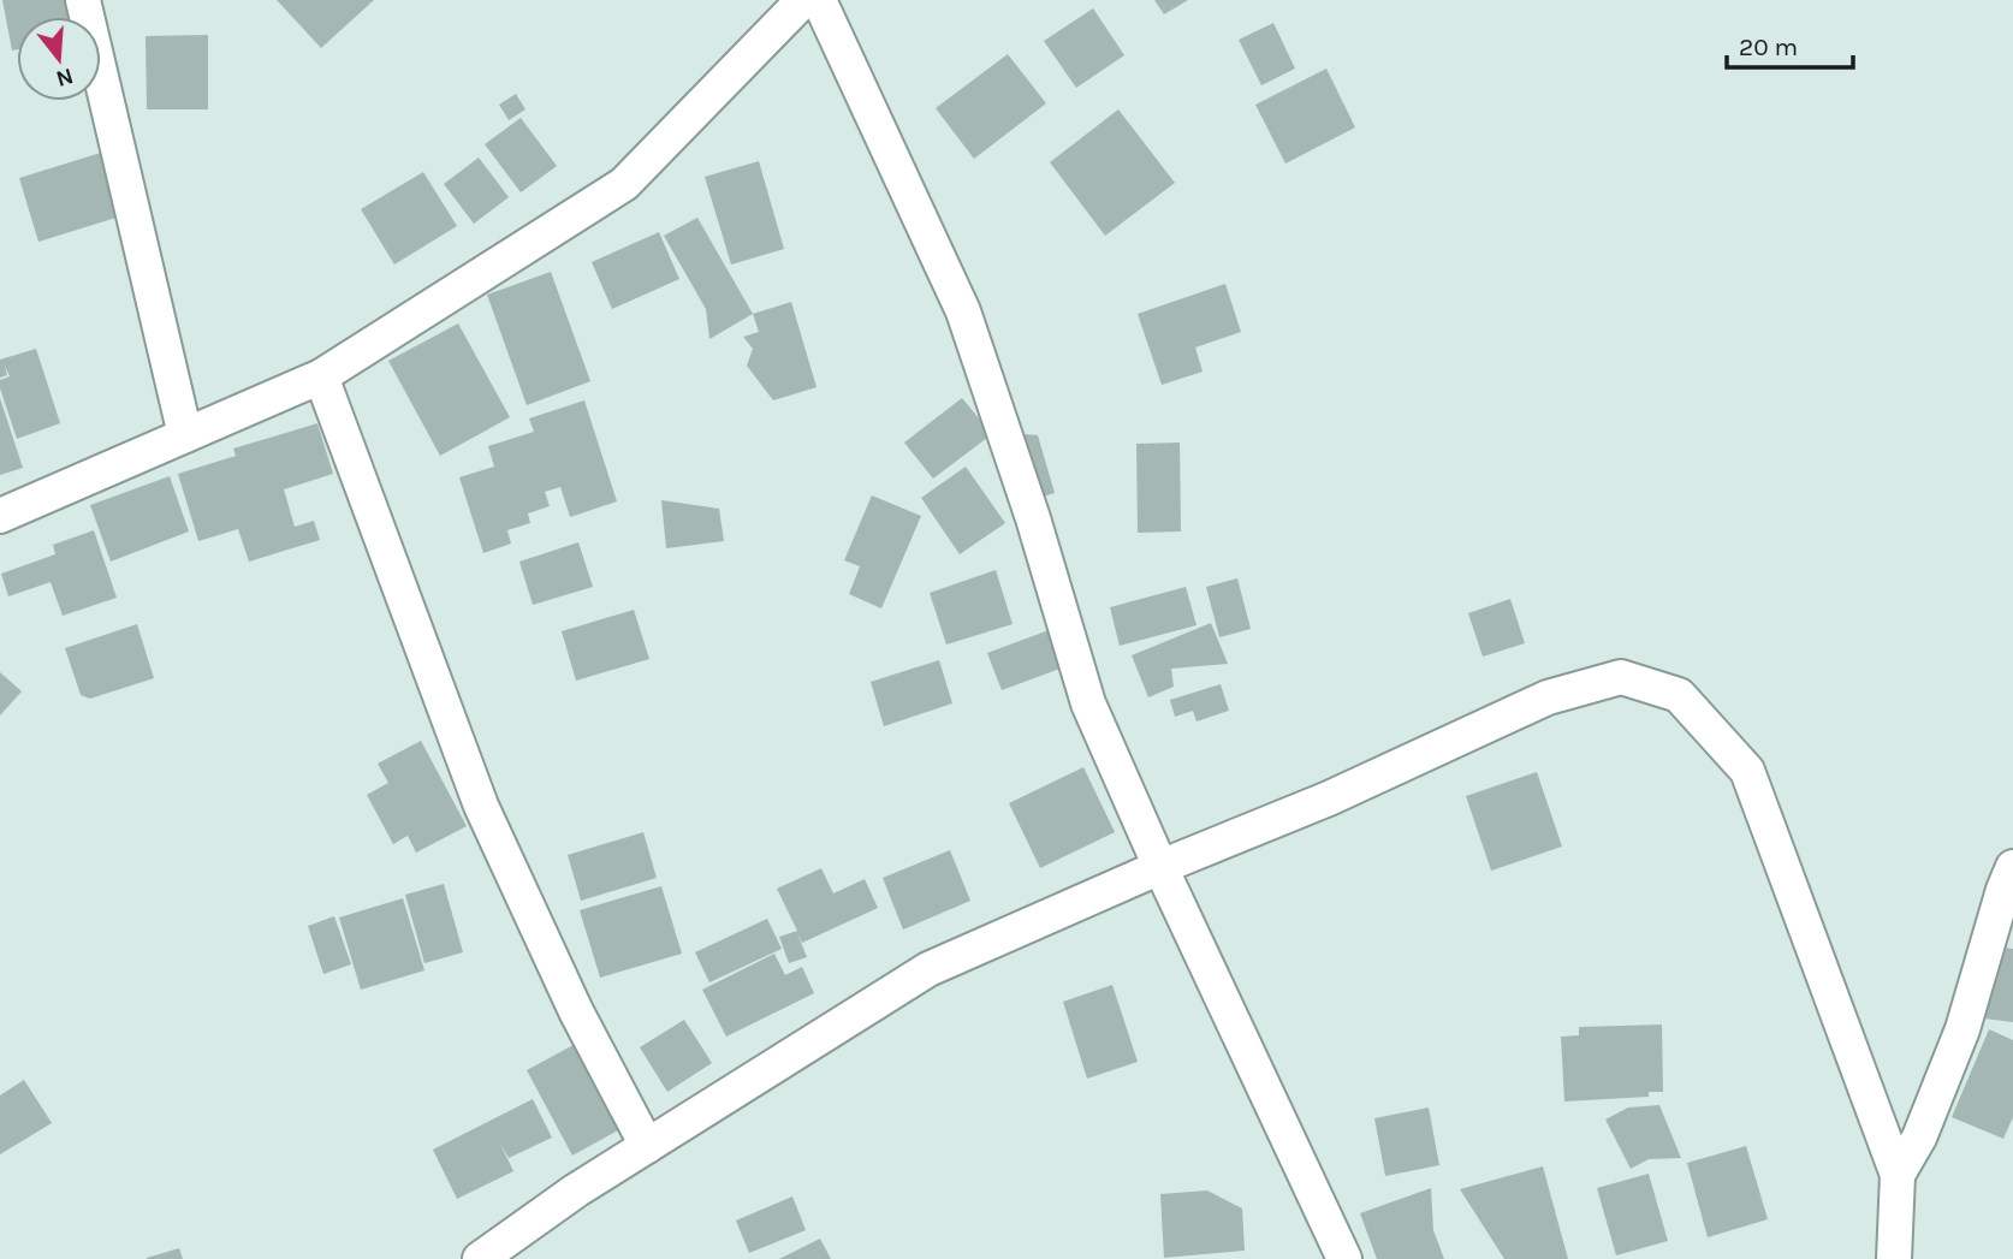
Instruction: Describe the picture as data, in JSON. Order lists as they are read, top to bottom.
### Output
{
  "scale_bar": "20 m",
  "north": "bottom"
}
